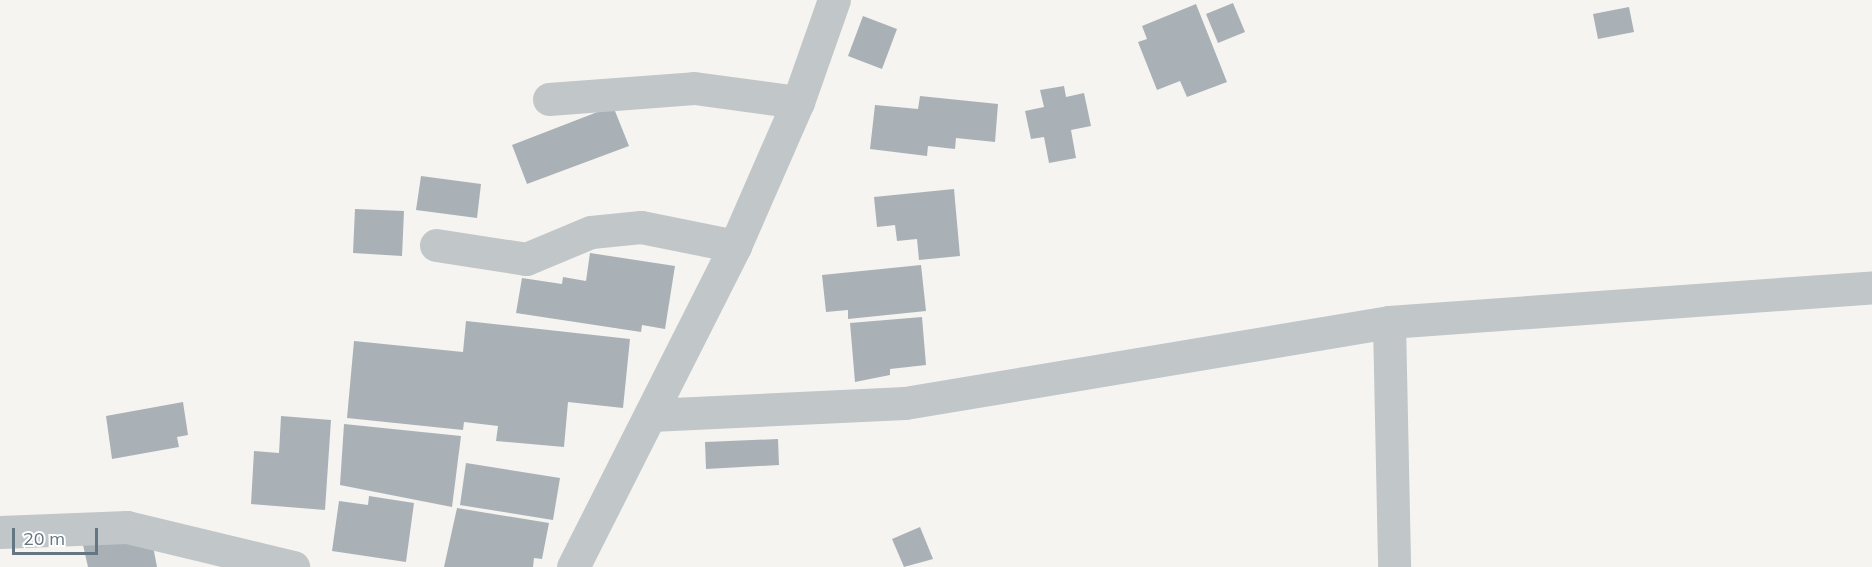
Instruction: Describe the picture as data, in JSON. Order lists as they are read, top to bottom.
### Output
{
  "scale_bar": "20 m"
}
